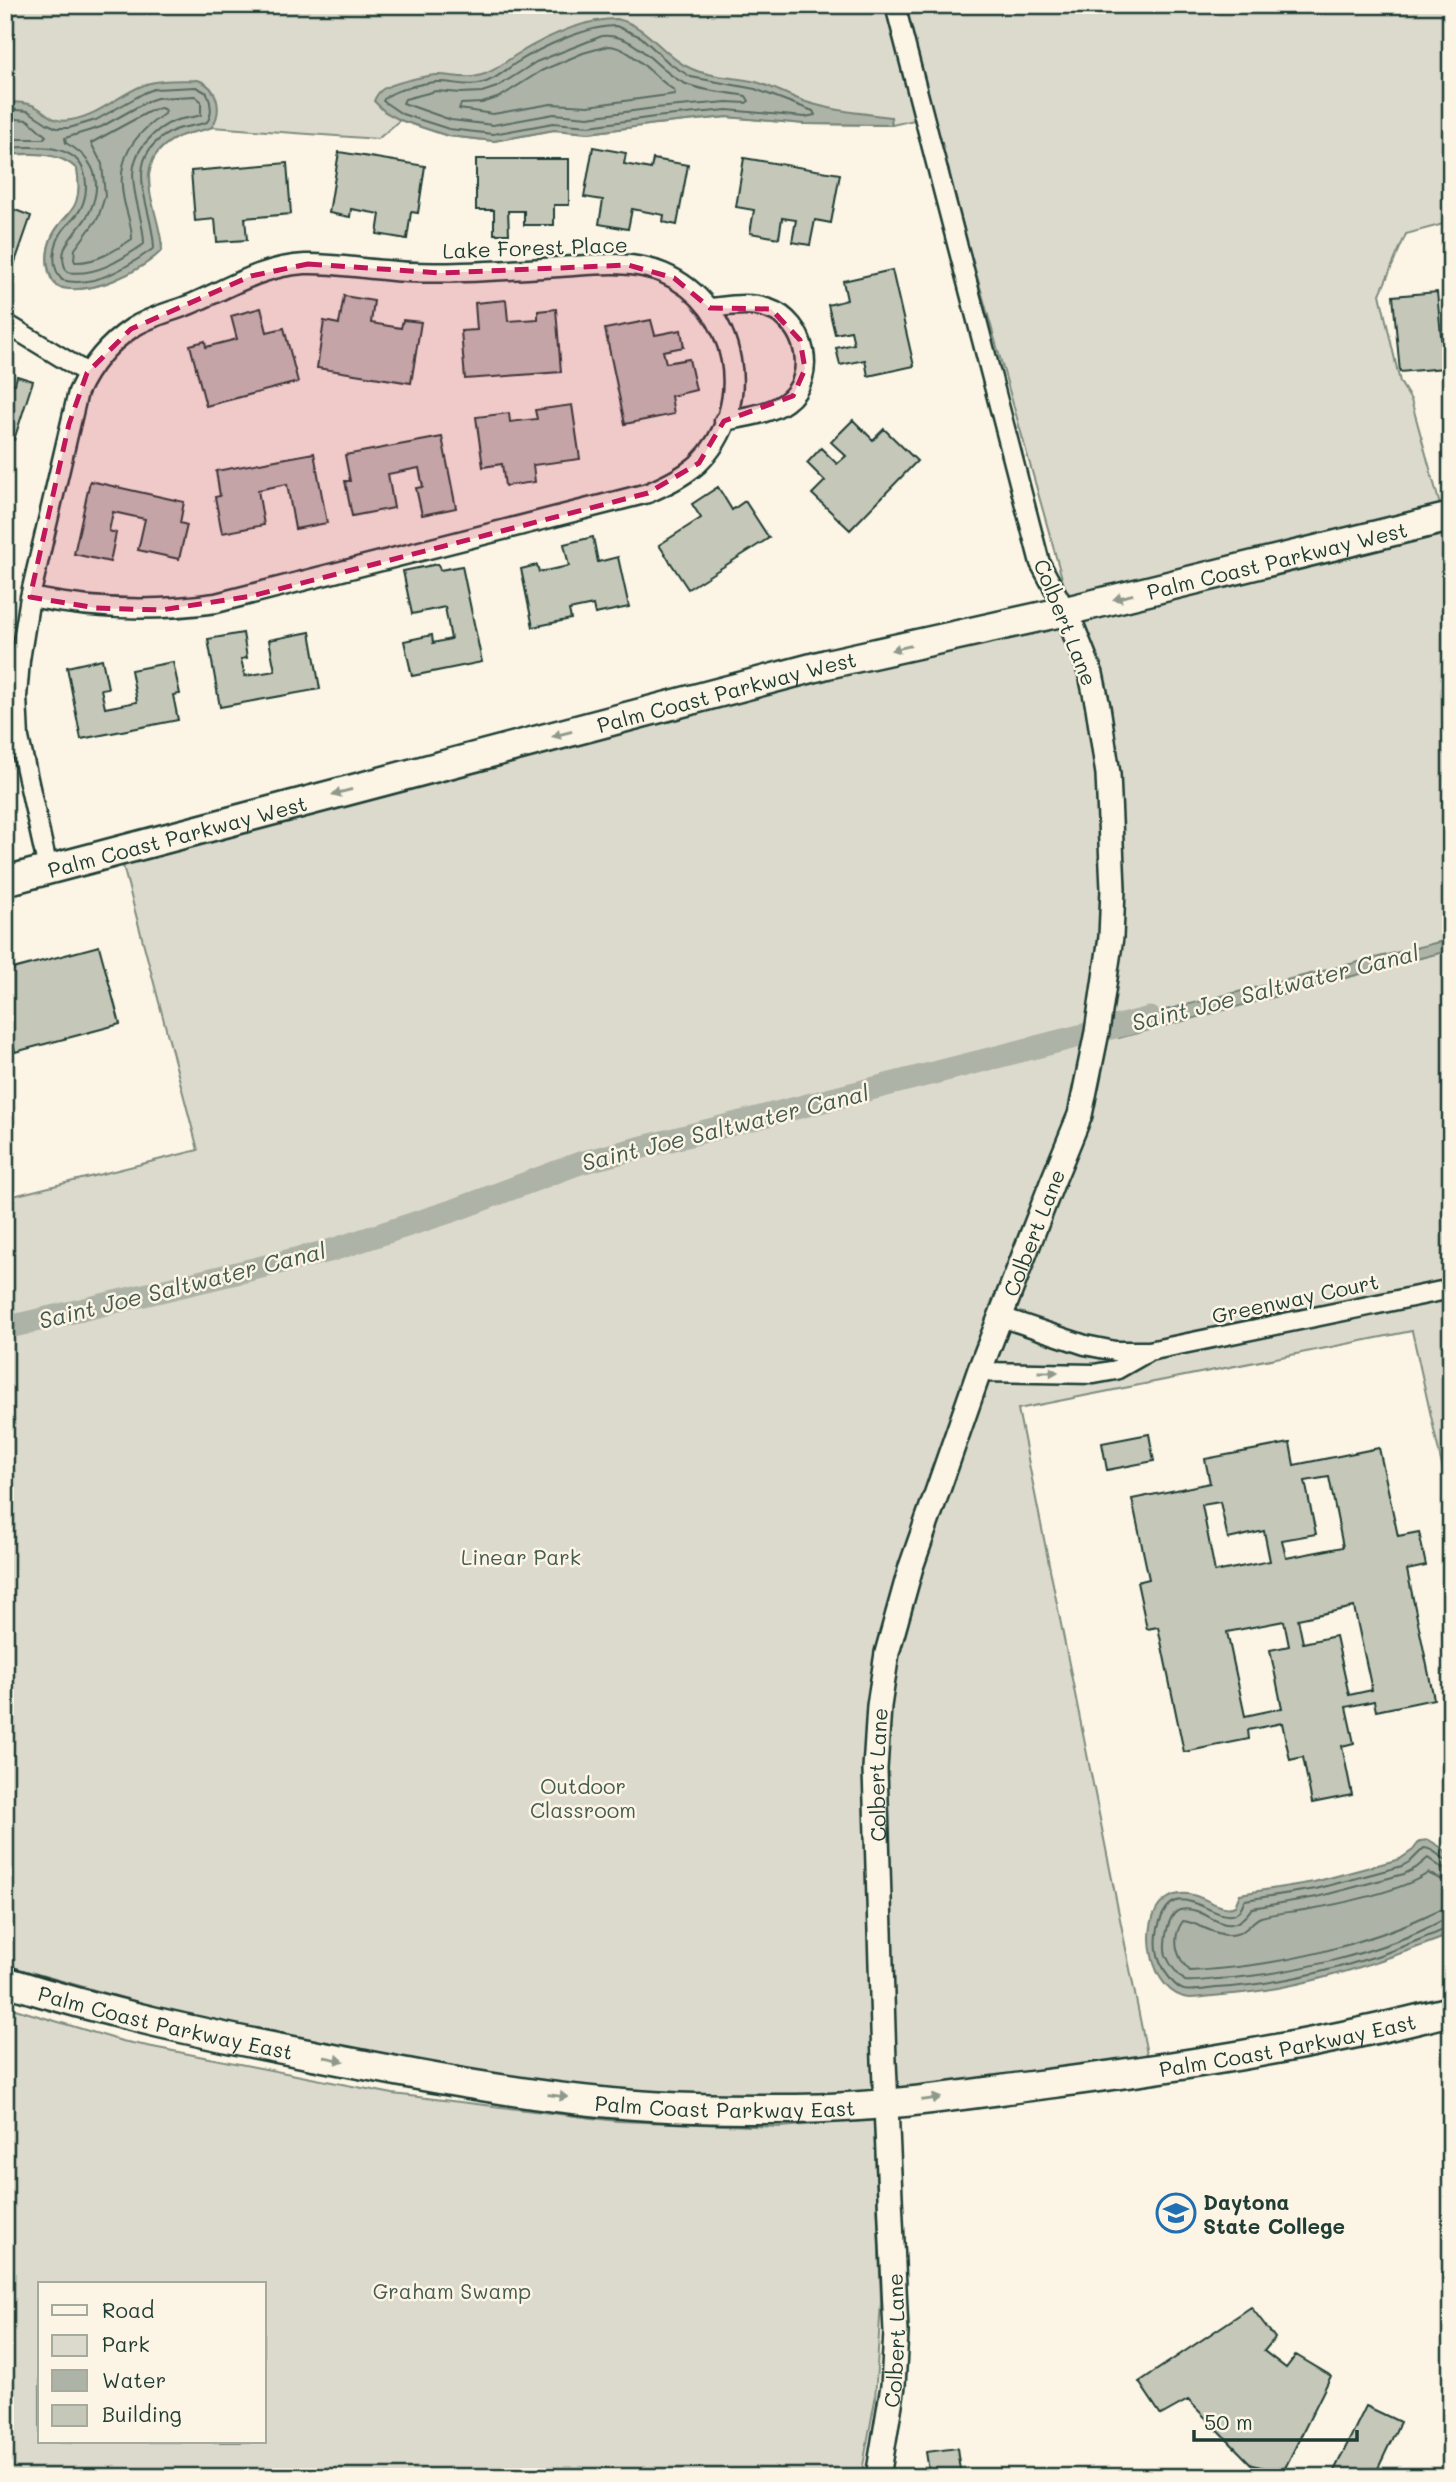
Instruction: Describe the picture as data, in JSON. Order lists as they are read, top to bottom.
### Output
{
  "streets": {
    "main road": ["Palm Coast Parkway West", "Palm Coast Parkway East"],
    "street": ["Lake Forest Place", "Colbert Lane", "Greenway Court"]
  },
  "crossings": [
    ["Palm Coast Parkway West", "Colbert Lane"],
    ["Colbert Lane", "Palm Coast Parkway East"]
  ],
  "one_way": ["Palm Coast Parkway West", "Palm Coast Parkway East"],
  "water": ["Saint Joe Saltwater Canal"],
  "parks": ["Linear Park", "Outdoor Classroom", "Graham Swamp"],
  "places": {
    "school or university": ["Daytona State College"]
  },
  "legend": [
    "Road",
    "Park",
    "Water",
    "Building"
  ],
  "scale_bar": "50 m"
}
